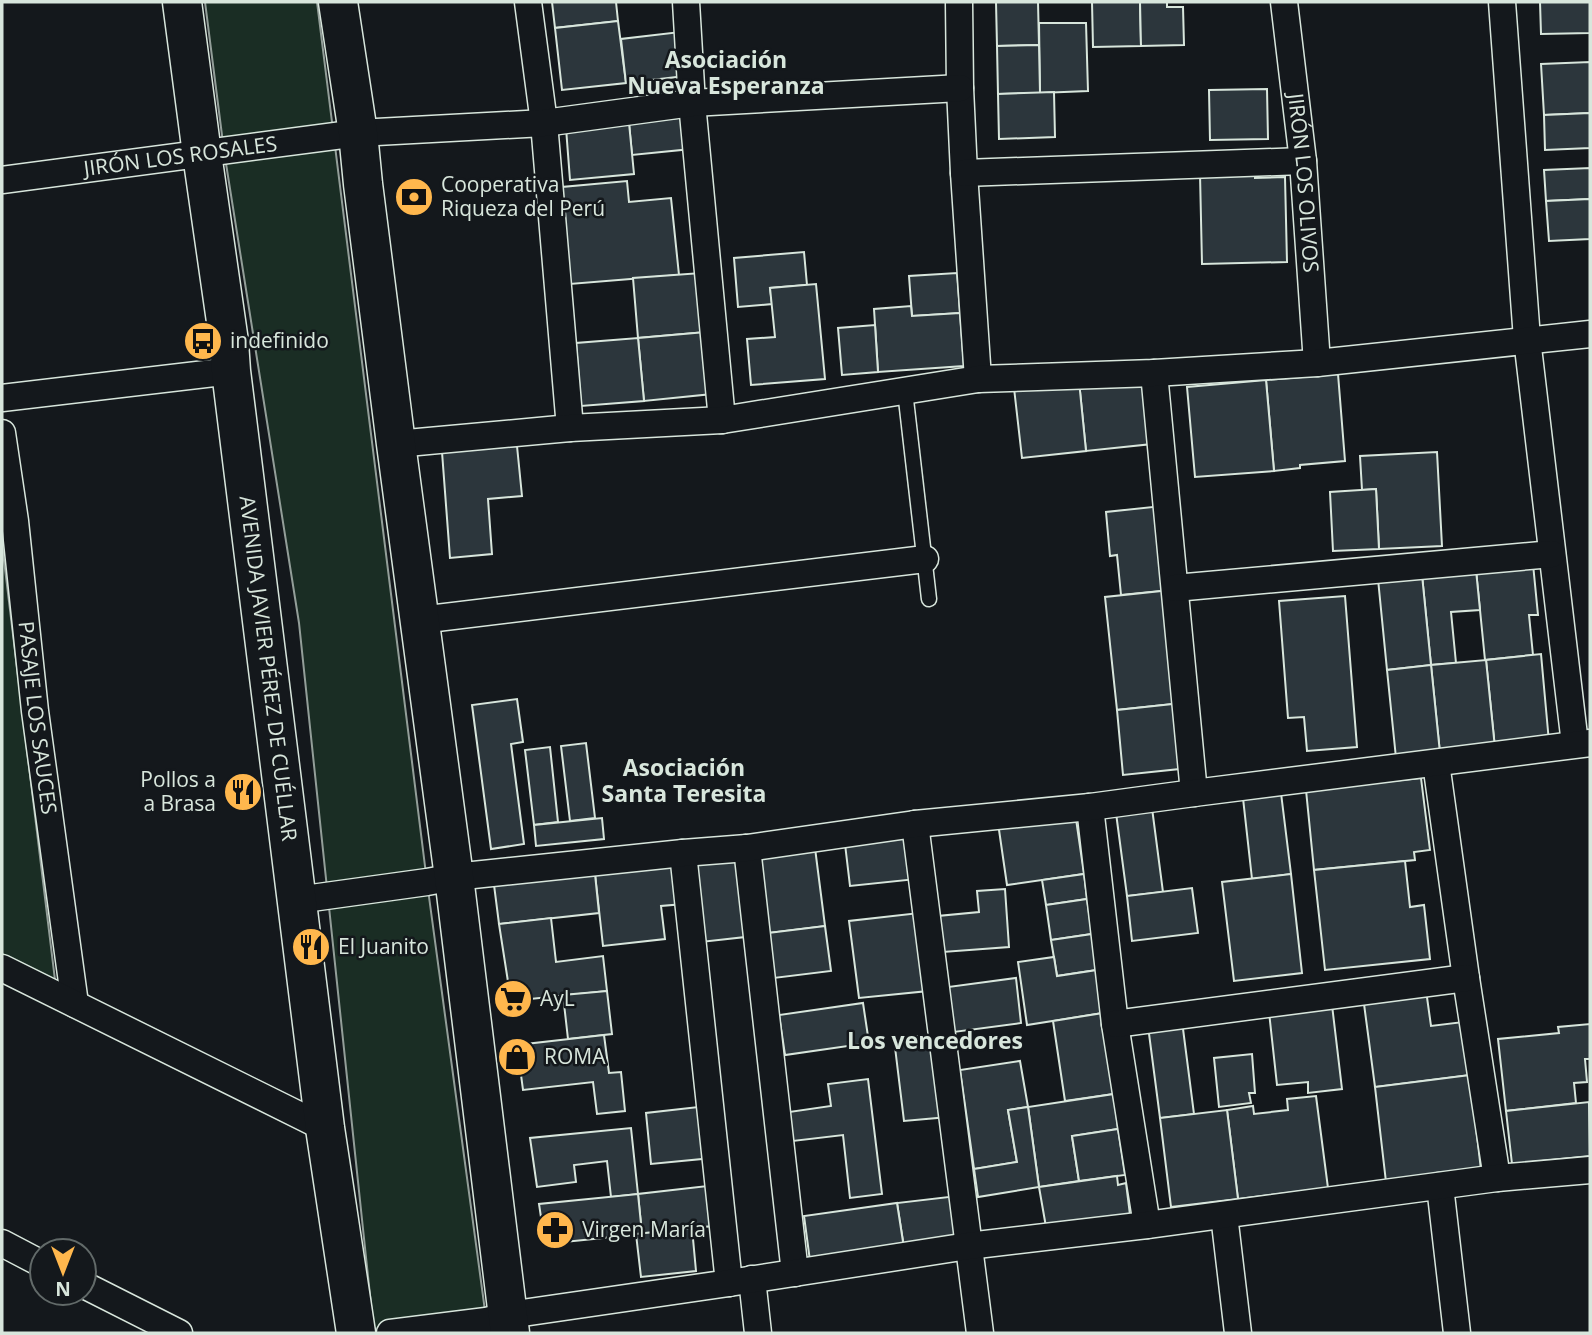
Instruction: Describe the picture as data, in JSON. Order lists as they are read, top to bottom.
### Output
{
  "streets": {
    "highway": ["AVENIDA JAVIER PÉREZ DE CUÉLLAR"],
    "street": ["JIRÓN LOS ROSALES", "JIRÓN LOS OLIVOS", "PASAJE LOS SAUCES"]
  },
  "crossings": [
    ["JIRÓN LOS ROSALES", "AVENIDA JAVIER PÉREZ DE CUÉLLAR"]
  ],
  "districts": ["Asociación Nueva Esperanza", "Asociación Santa Teresita", "Los vencedores"],
  "places": {
    "bank": ["Cooperativa Riqueza del Perú"],
    "bus stop": ["indefinido"],
    "restaurant": ["Pollos a a Brasa", "El Juanito"],
    "supermarket": ["AyL"],
    "shop": ["ROMA"],
    "pharmacy": ["Virgen María"]
  },
  "north": "bottom"
}
